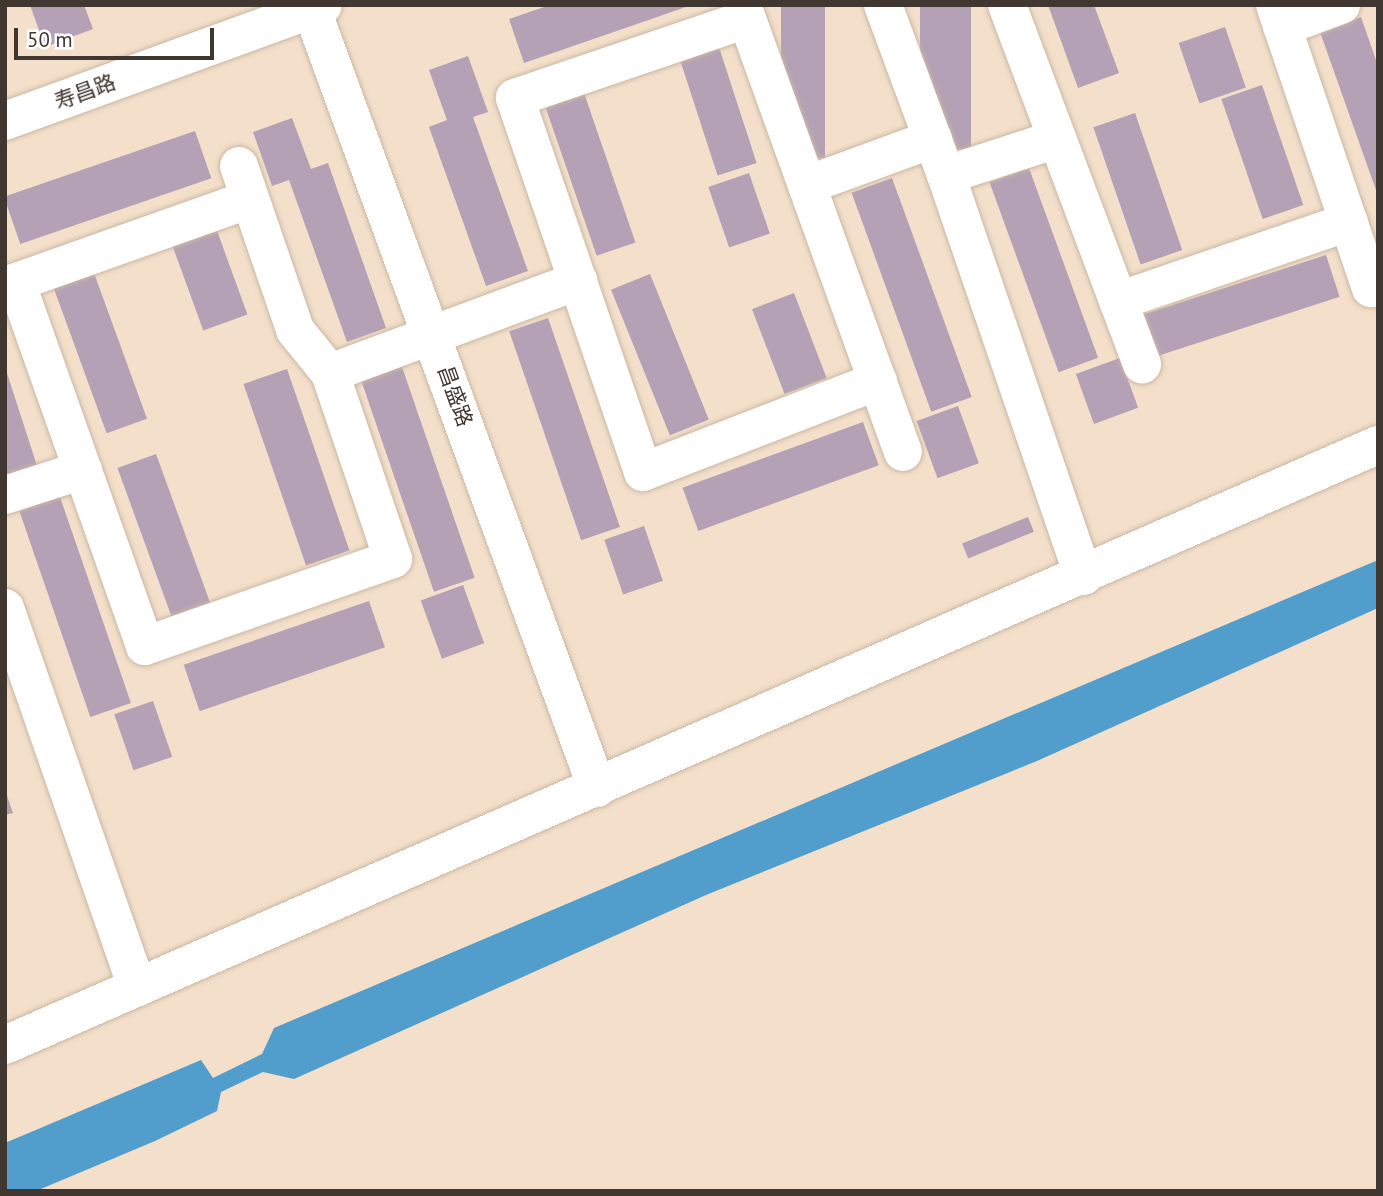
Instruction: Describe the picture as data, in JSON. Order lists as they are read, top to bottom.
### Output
{
  "streets": {
    "street": ["寿昌路", "昌盛路"]
  },
  "crossings": [
    ["寿昌路", "昌盛路"]
  ],
  "scale_bar": "50 m"
}
